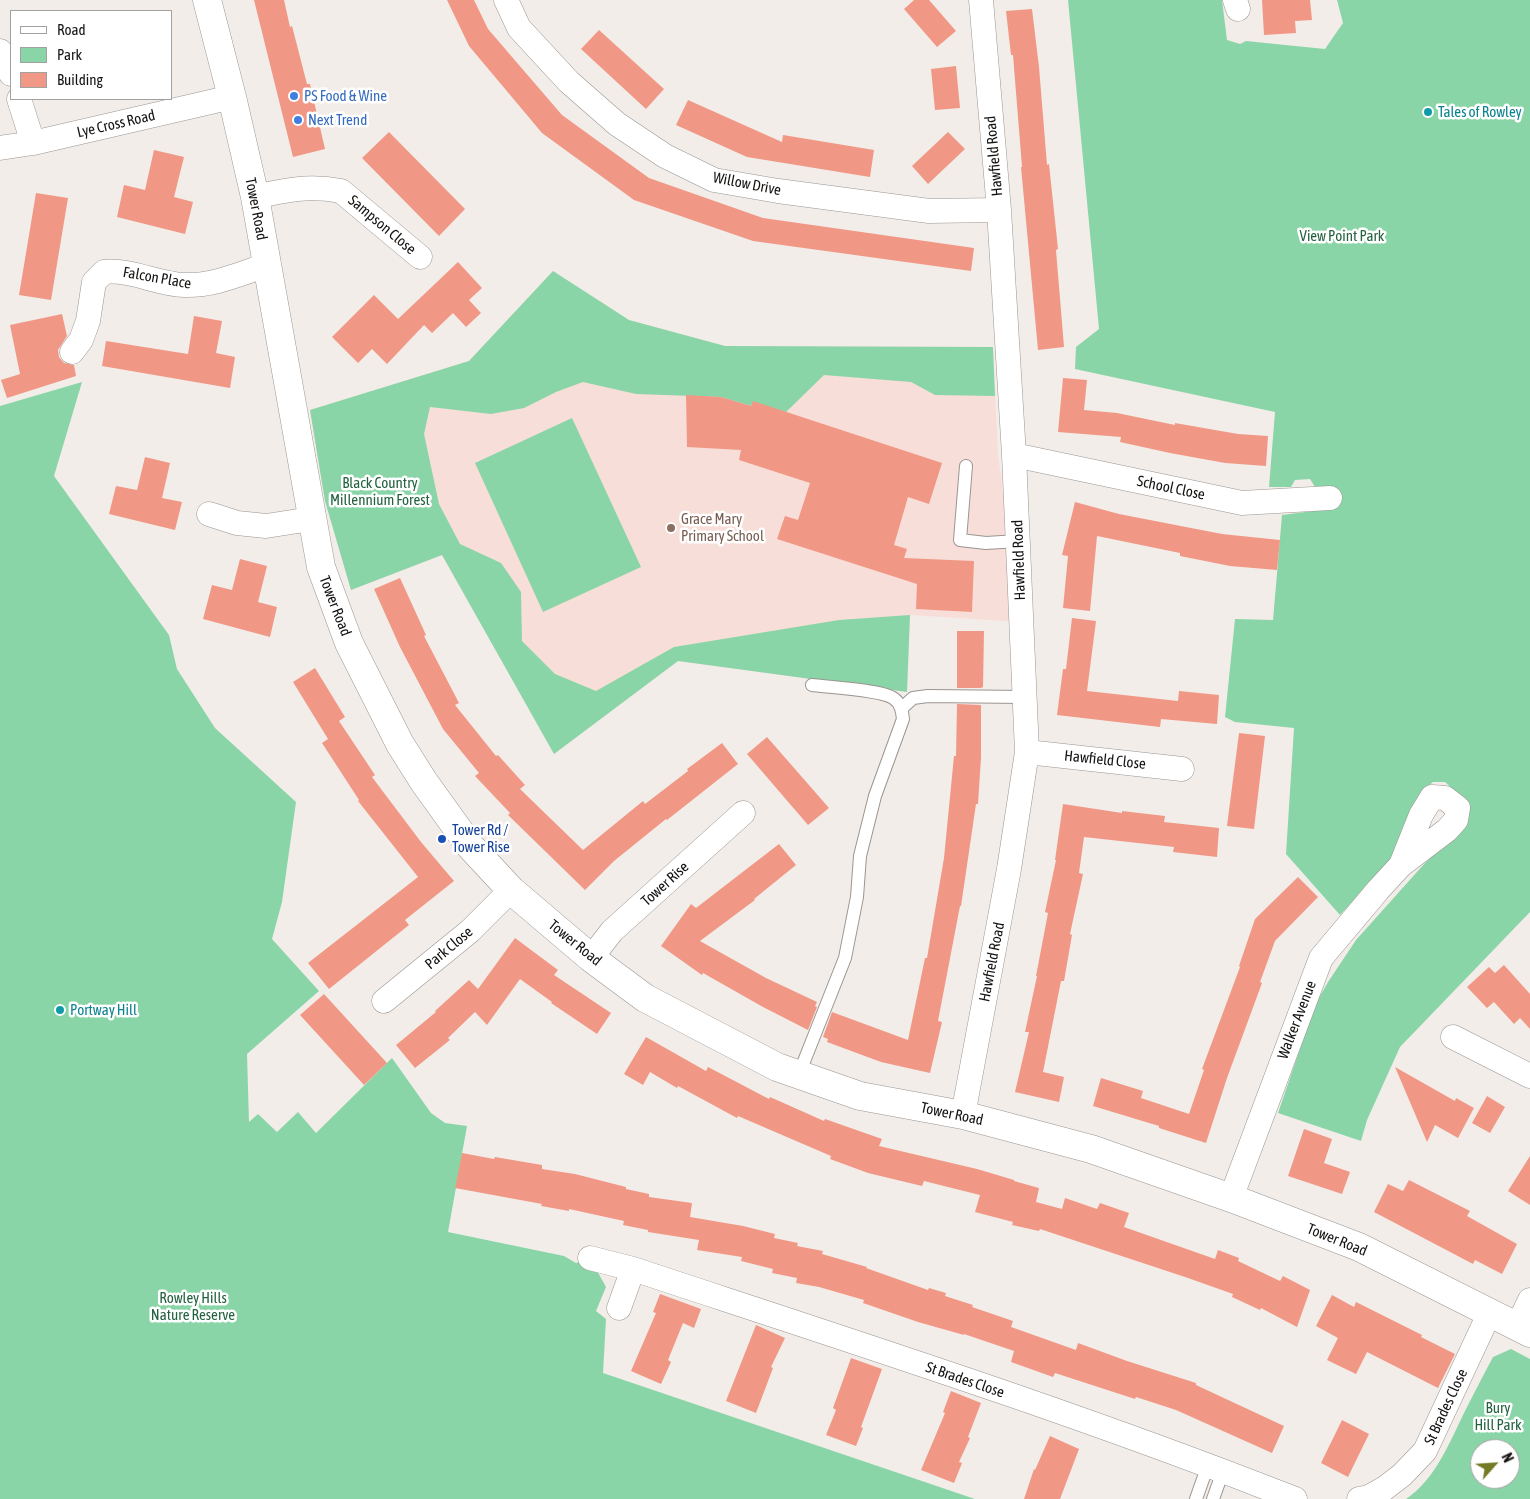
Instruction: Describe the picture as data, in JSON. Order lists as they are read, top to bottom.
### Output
{
  "streets": {
    "street": [
      "Lye Cross Road",
      "Hawfield Road",
      "Willow Drive",
      "Tower Road",
      "Sampson Close",
      "Falcon Place",
      "School Close",
      "Hawfield Close",
      "Tower Rise",
      "Park Close",
      "Walker Avenue",
      "St Brades Close"
    ]
  },
  "crossings": [
    ["Lye Cross Road", "Tower Road"],
    ["Hawfield Road", "Willow Drive"],
    ["Hawfield Road", "Tower Road"],
    ["Hawfield Road", "School Close"],
    ["Hawfield Road", "Hawfield Close"],
    ["Tower Road", "Sampson Close"],
    ["Tower Road", "Falcon Place"],
    ["Tower Road", "Tower Rise"],
    ["Tower Road", "Park Close"],
    ["Tower Road", "Walker Avenue"],
    ["Tower Road", "St Brades Close"]
  ],
  "parks": [
    "View Point Park",
    "Black Country Millennium Forest",
    "Rowley Hills Nature Reserve",
    "Bury Hill Park"
  ],
  "places": [
    "PS Food & Wine",
    "Tales of Rowley",
    "Next Trend",
    "Grace Mary Primary School",
    "Tower Rd / Tower Rise",
    "Portway Hill"
  ],
  "legend": ["Road", "Park", "Building"],
  "north": "top right"
}
